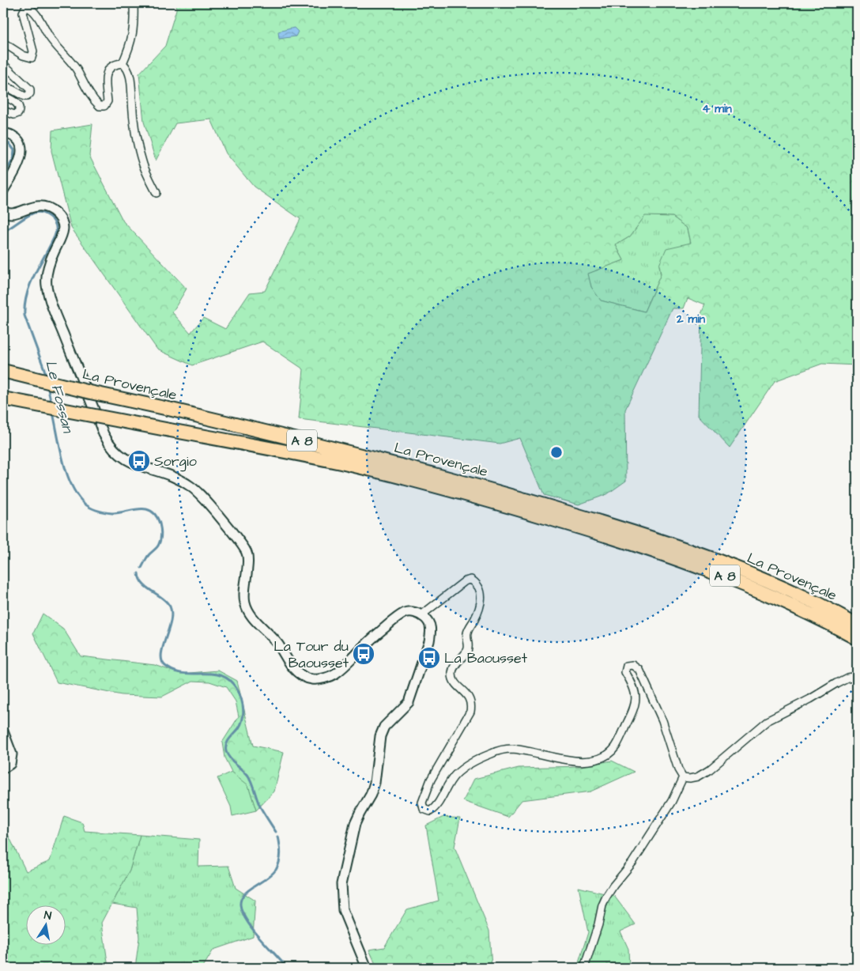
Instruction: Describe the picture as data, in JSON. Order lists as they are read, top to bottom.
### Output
{
  "streets": {
    "highway": ["La Provençale", "A 8"]
  },
  "water": ["Le Fossan"],
  "places": {
    "bus stop": ["Sorgio", "La Tour du Baousset", "La Baousset"]
  },
  "north": "top",
  "rings": ["4 min", "2 min"]
}
